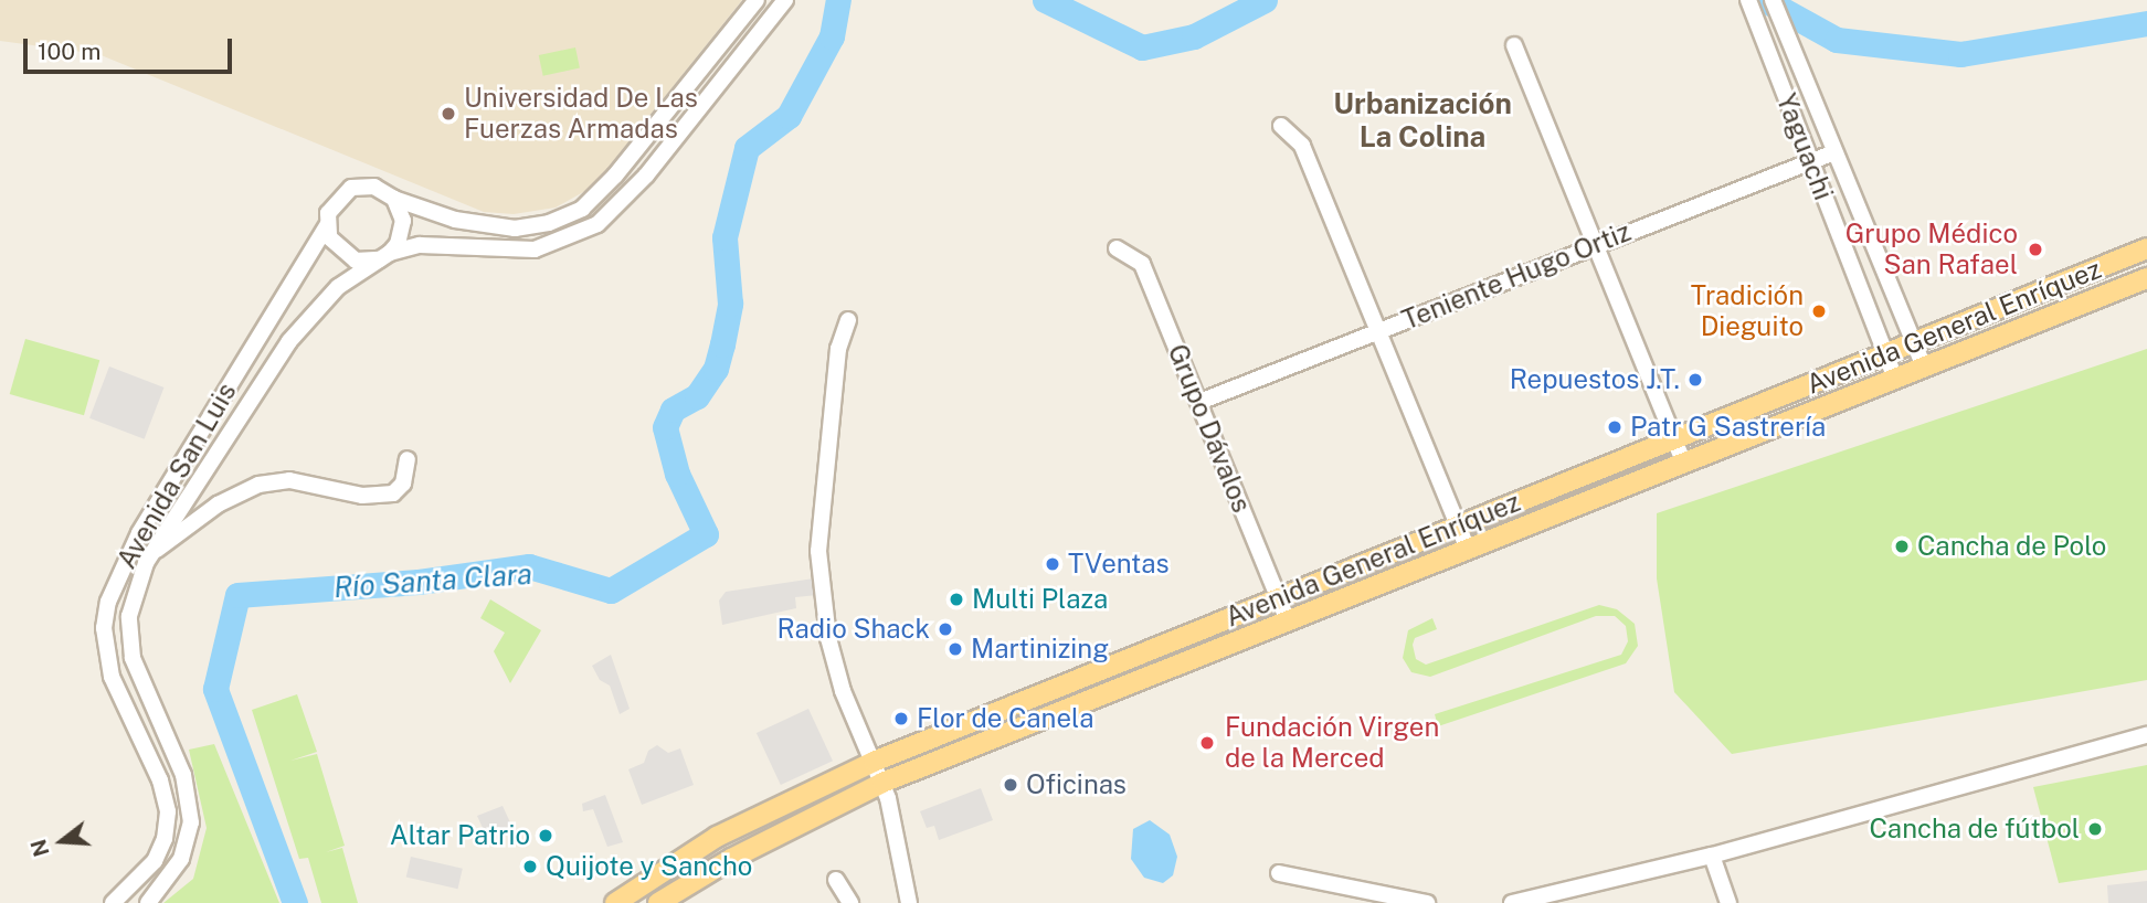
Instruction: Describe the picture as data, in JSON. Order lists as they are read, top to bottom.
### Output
{
  "streets": {
    "main road": ["Avenida General Enríquez"],
    "street": [
      "Yaguachi",
      "Teniente Hugo Ortiz",
      "Grupo Dávalos",
      "Avenida San Luis"
    ]
  },
  "crossings": [
    ["Yaguachi", "Teniente Hugo Ortiz"],
    ["Yaguachi", "Avenida General Enríquez"],
    ["Teniente Hugo Ortiz", "Grupo Dávalos"],
    ["Avenida General Enríquez", "Grupo Dávalos"]
  ],
  "districts": ["Urbanización La Colina"],
  "water": ["Río Santa Clara"],
  "places": [
    "Universidad De Las Fuerzas Armadas",
    "Grupo Médico San Rafael",
    "Tradición Dieguito",
    "Repuestos J.T.",
    "Patr G Sastrería",
    "Cancha de Polo",
    "TVentas",
    "Multi Plaza",
    "Radio Shack",
    "Martinizing",
    "Flor de Canela",
    "Fundación Virgen de la Merced",
    "Oficinas",
    "Cancha de fútbol",
    "Altar Patrio",
    "Quijote y Sancho"
  ],
  "scale_bar": "100 m",
  "north": "left"
}
